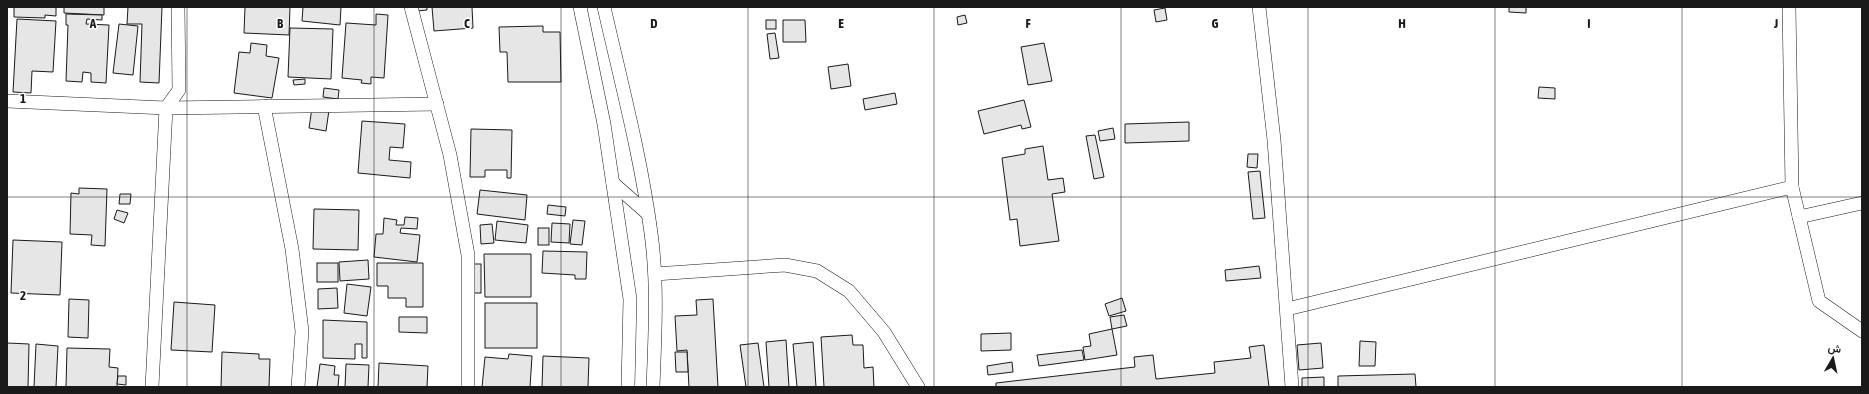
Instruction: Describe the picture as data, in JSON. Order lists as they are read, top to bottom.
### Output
{
  "north": "top",
  "grid": {
    "columns": [
      "A",
      "B",
      "C",
      "D",
      "E",
      "F",
      "G",
      "H",
      "I",
      "J"
    ],
    "rows": ["1", "2"]
  }
}
